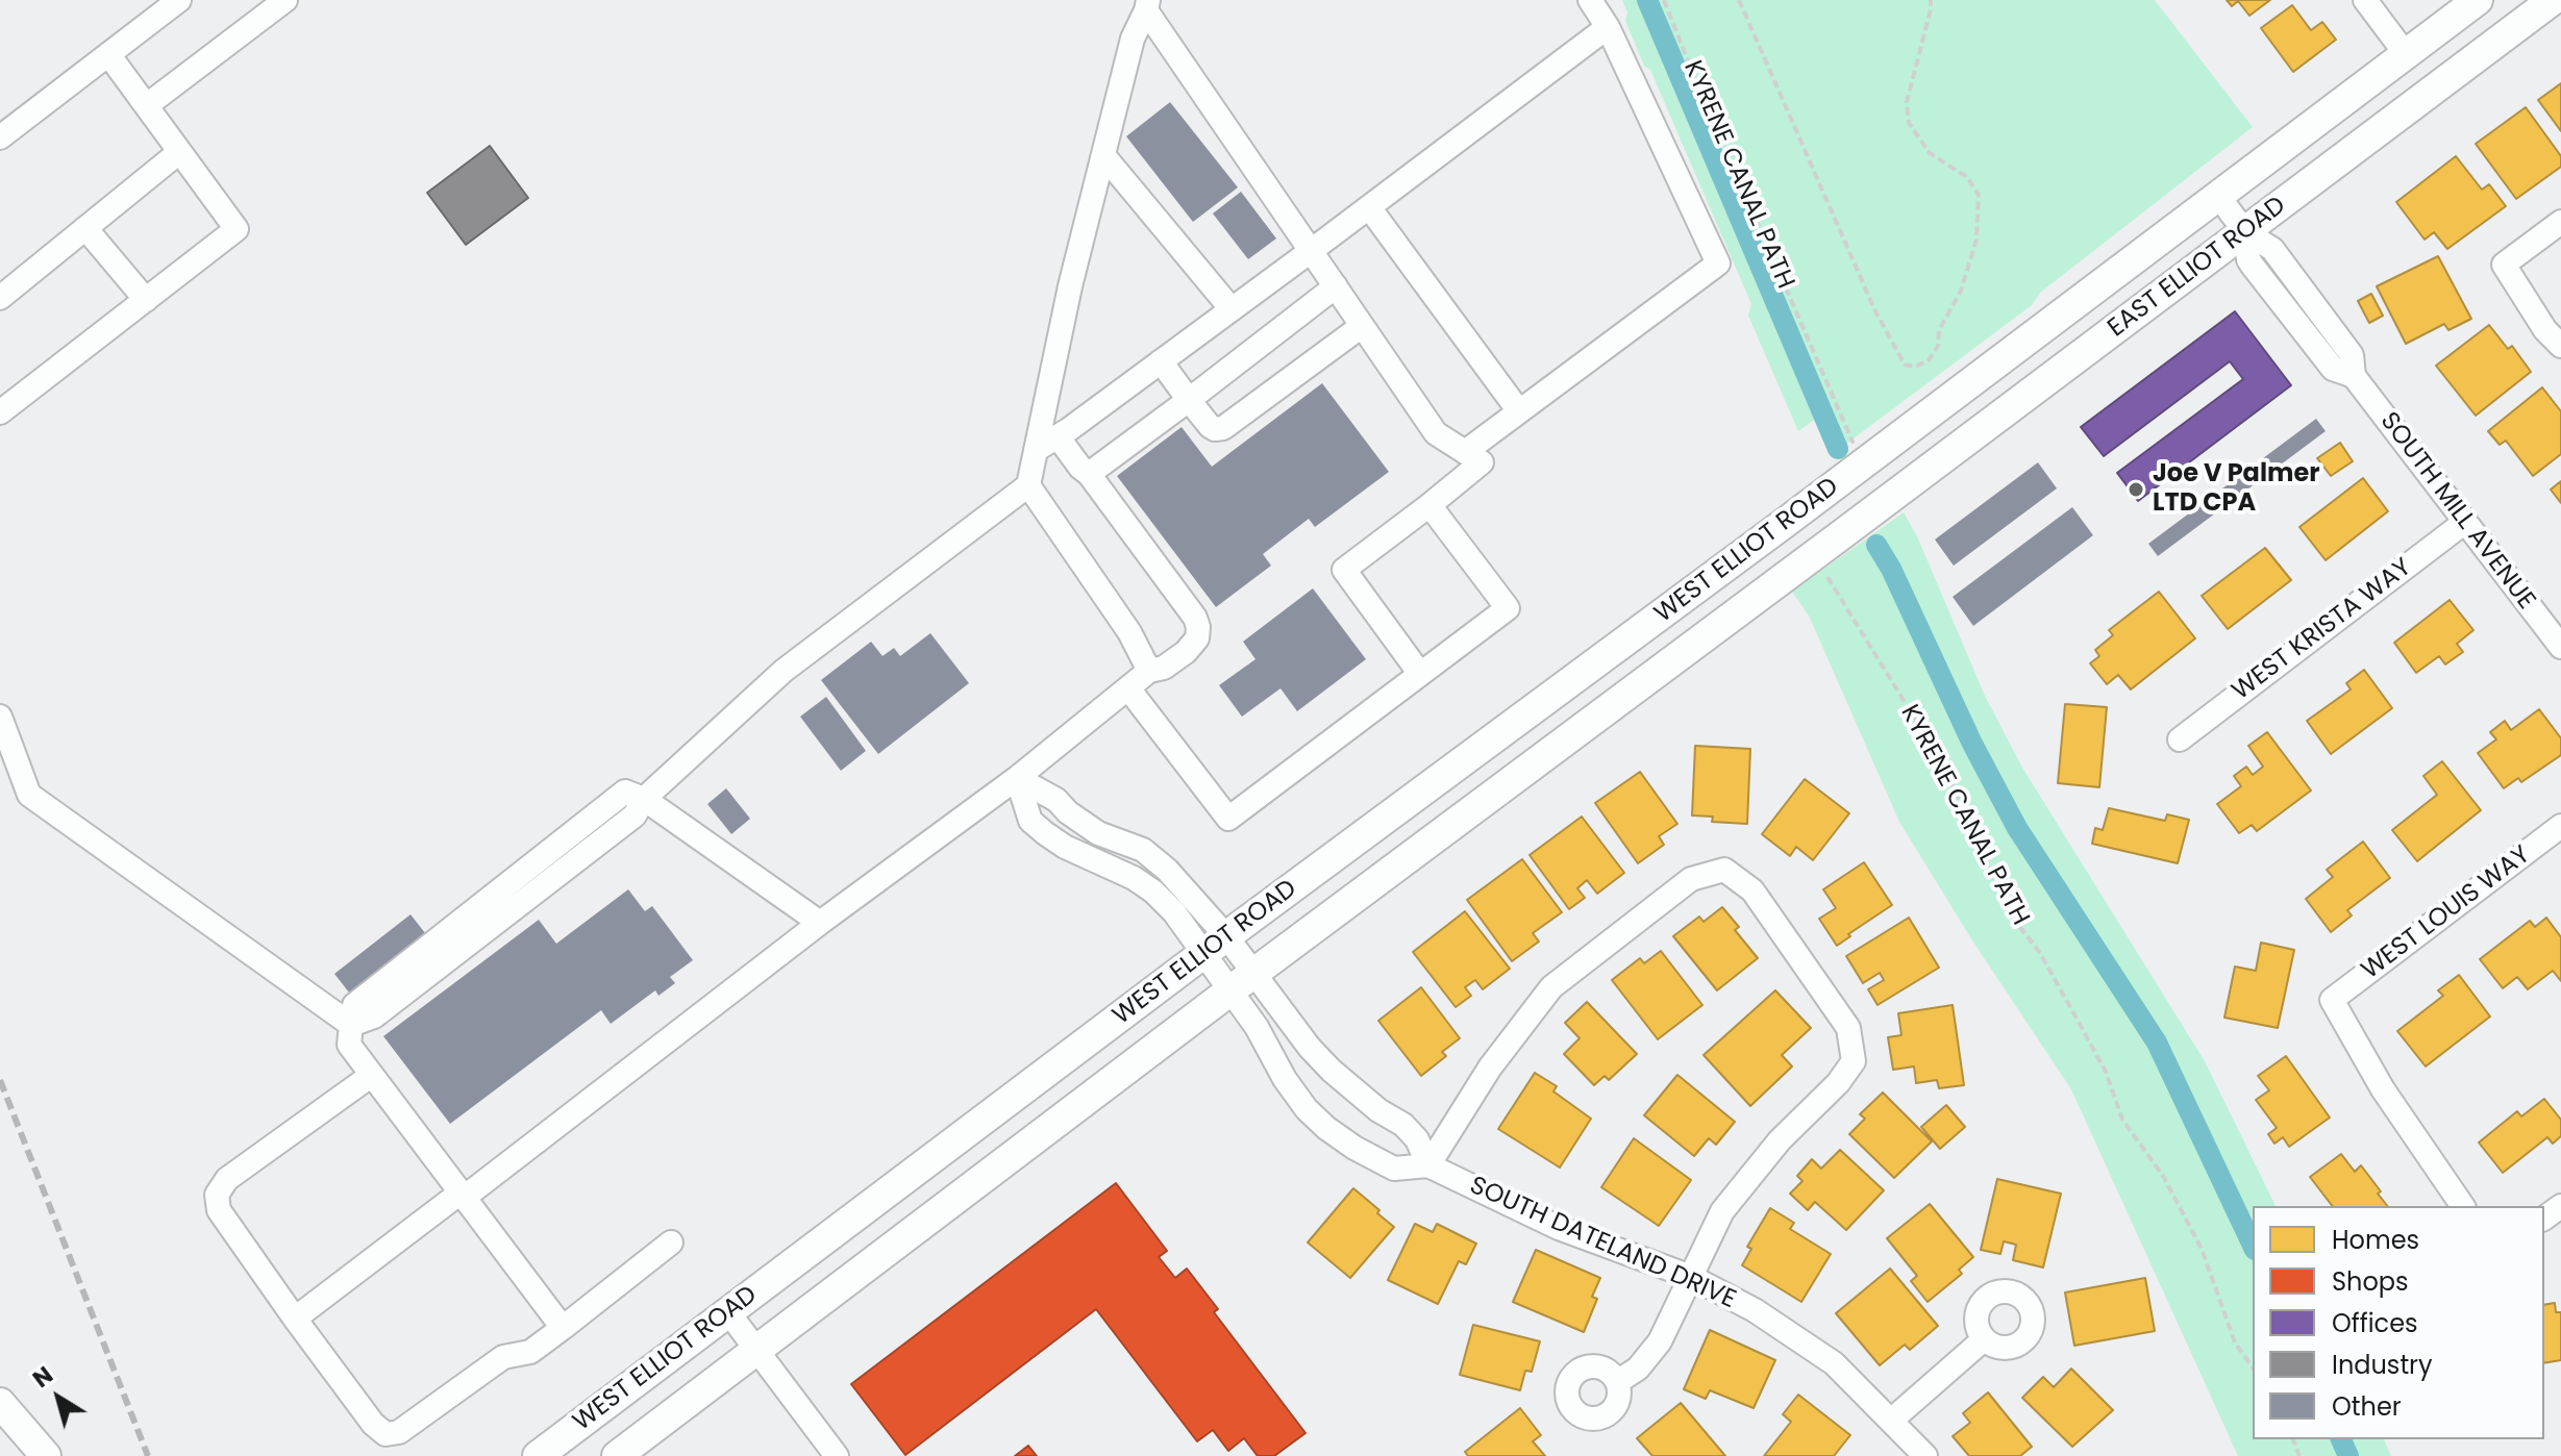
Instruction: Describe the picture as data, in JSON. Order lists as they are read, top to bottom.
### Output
{
  "streets": {
    "main road": ["EAST ELLIOT ROAD", "WEST ELLIOT ROAD"],
    "street": [
      "SOUTH MILL AVENUE",
      "WEST KRISTA WAY",
      "WEST LOUIS WAY",
      "SOUTH DATELAND DRIVE"
    ],
    "path": ["KYRENE CANAL PATH"]
  },
  "crossings": [
    ["KYRENE CANAL PATH", "EAST ELLIOT ROAD"],
    ["KYRENE CANAL PATH", "WEST ELLIOT ROAD"],
    ["EAST ELLIOT ROAD", "SOUTH MILL AVENUE"],
    ["EAST ELLIOT ROAD", "WEST ELLIOT ROAD"],
    ["SOUTH MILL AVENUE", "WEST KRISTA WAY"],
    ["WEST ELLIOT ROAD", "SOUTH DATELAND DRIVE"]
  ],
  "places": ["Joe V Palmer LTD CPA"],
  "legend": [
    "Homes",
    "Shops",
    "Offices",
    "Industry",
    "Other"
  ],
  "north": "top left"
}
